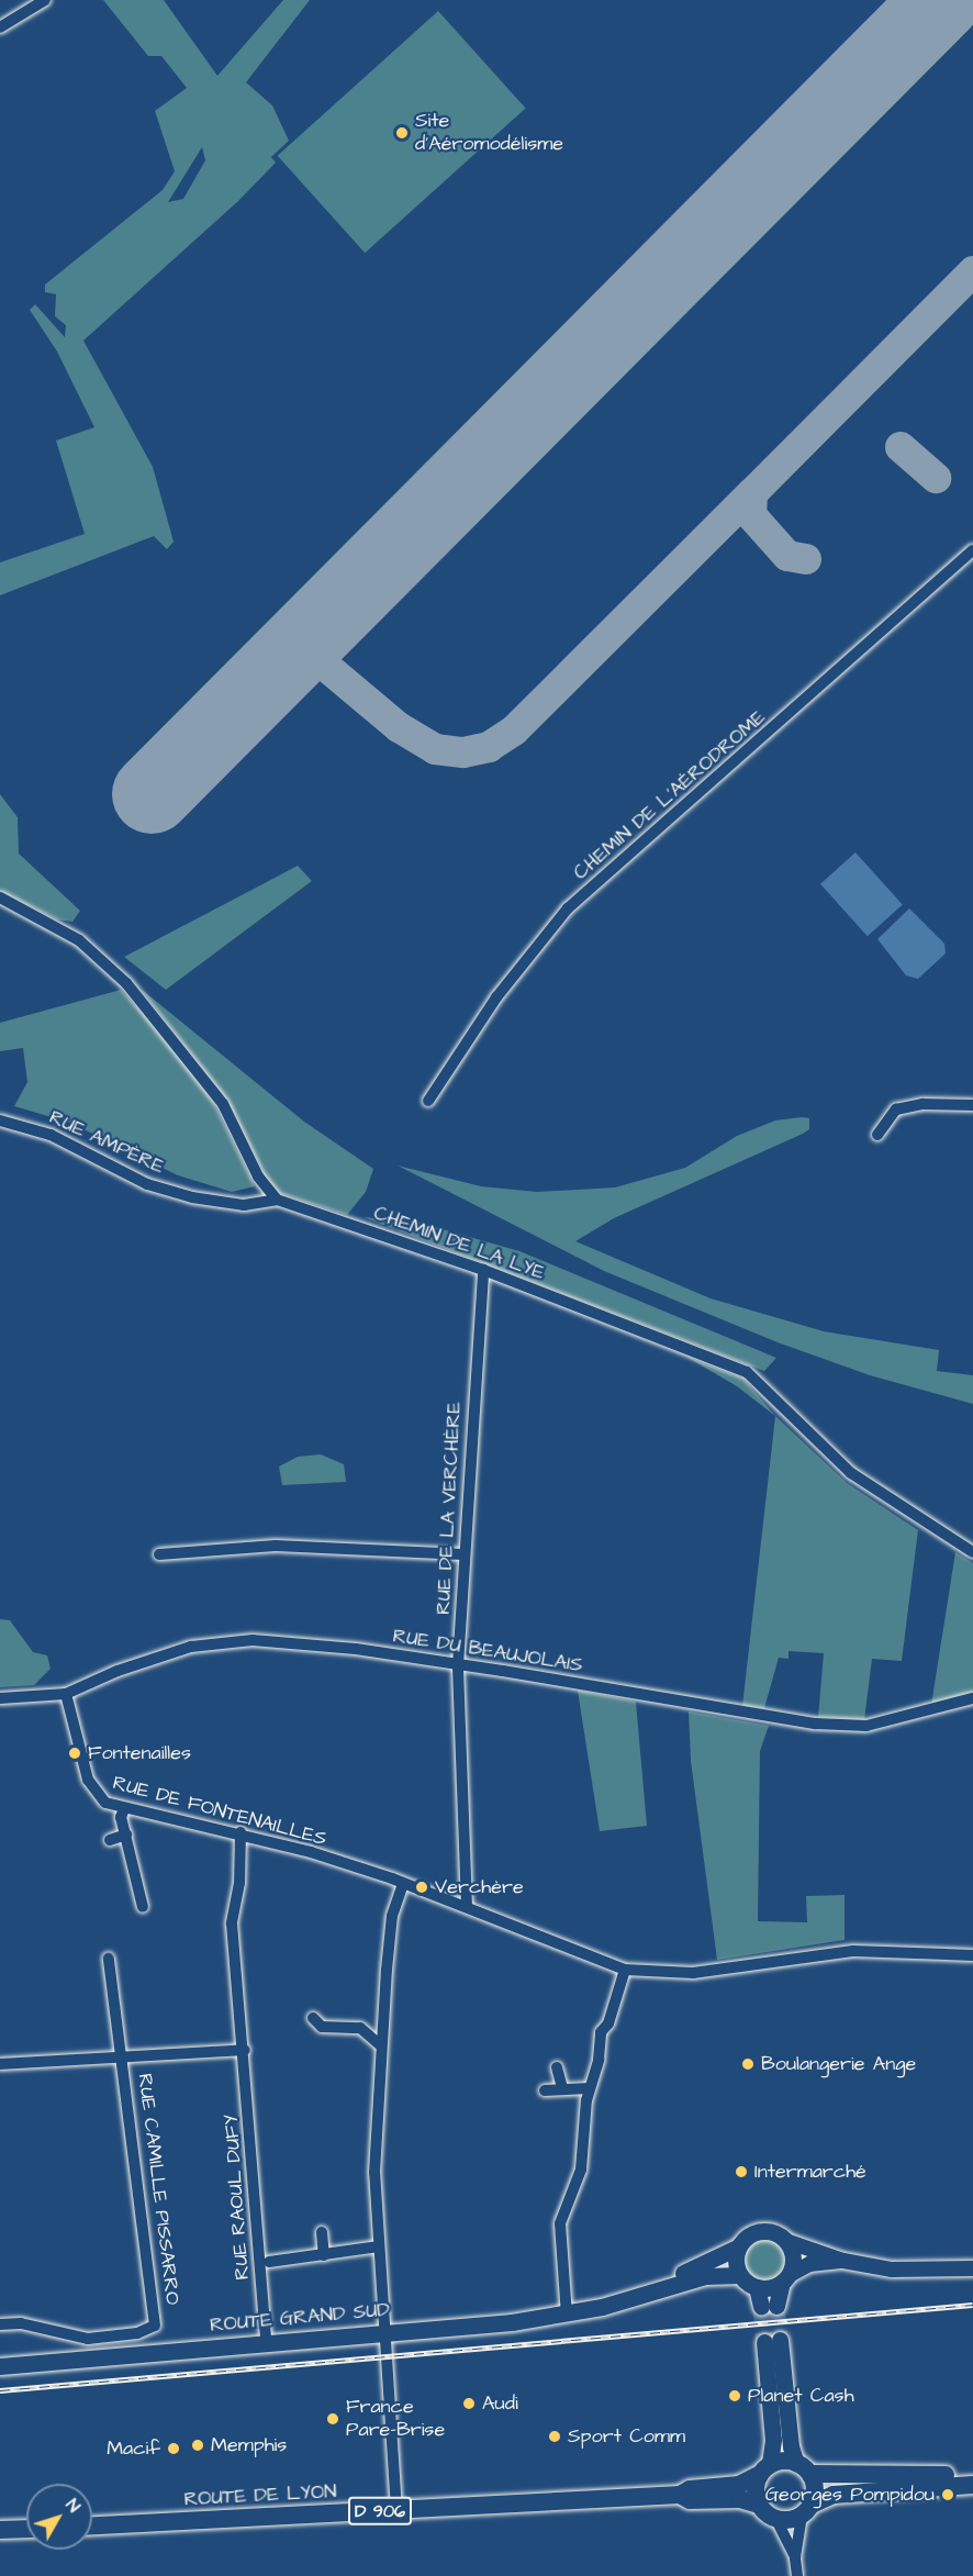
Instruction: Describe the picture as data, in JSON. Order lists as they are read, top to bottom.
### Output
{
  "streets": {
    "main road": ["ROUTE GRAND SUD", "ROUTE DE LYON", "D 906"],
    "street": [
      "CHEMIN DE L'AÉRODROME",
      "RUE AMPÈRE",
      "CHEMIN DE LA LYE",
      "RUE DE LA VERCHÈRE",
      "RUE DU BEAUJOLAIS",
      "RUE DE FONTENAILLES",
      "RUE CAMILLE PISSARRO",
      "RUE RAOUL DUFY"
    ]
  },
  "crossings": [
    ["RUE AMPÈRE", "CHEMIN DE LA LYE"],
    ["CHEMIN DE LA LYE", "RUE DE LA VERCHÈRE"],
    ["RUE DE LA VERCHÈRE", "RUE DU BEAUJOLAIS"],
    ["RUE DE LA VERCHÈRE", "RUE DE FONTENAILLES"],
    ["RUE DU BEAUJOLAIS", "RUE DE FONTENAILLES"],
    ["RUE DE FONTENAILLES", "RUE RAOUL DUFY"],
    ["RUE RAOUL DUFY", "ROUTE GRAND SUD"]
  ],
  "places": [
    "Site d'Aéromodélisme",
    "Fontenailles",
    "Verchère",
    "Boulangerie Ange",
    "Intermarché",
    "Planet Cash",
    "Audi",
    "France Pare-Brise",
    "Sport Comm",
    "Memphis",
    "Macif",
    "Georges Pompidou"
  ],
  "north": "top right"
}
